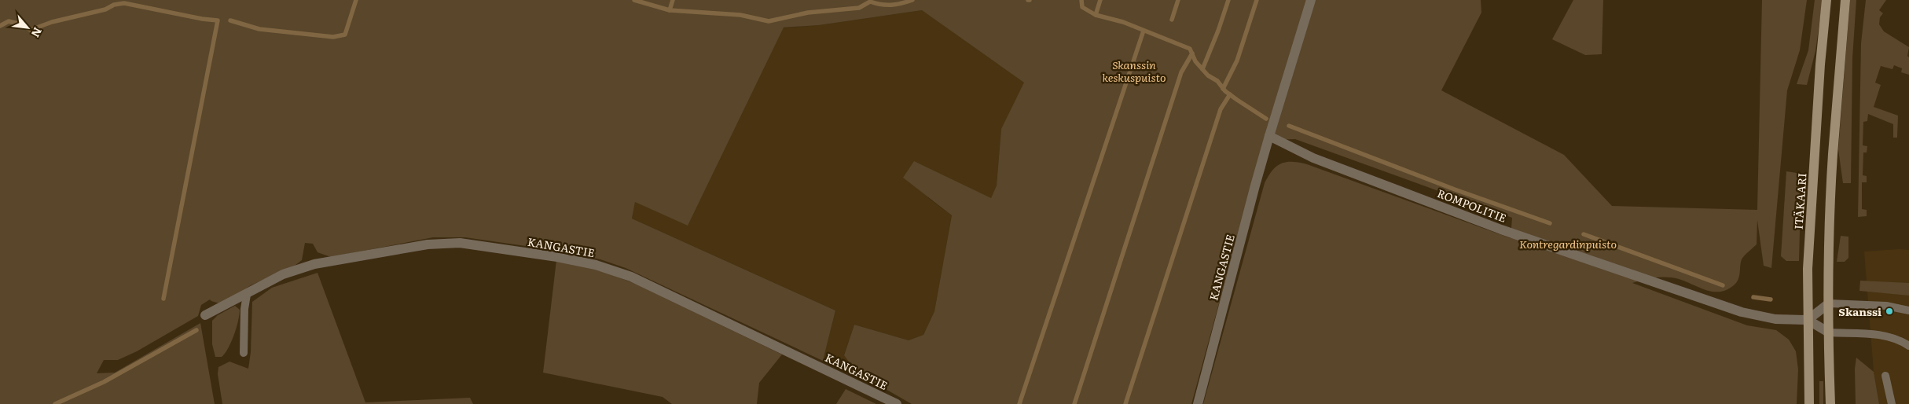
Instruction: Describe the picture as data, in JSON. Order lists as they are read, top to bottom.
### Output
{
  "streets": {
    "street": ["ITÄKAARI", "ROMPOLITIE", "KANGASTIE"]
  },
  "crossings": [
    ["ITÄKAARI", "ROMPOLITIE"],
    ["ROMPOLITIE", "KANGASTIE"]
  ],
  "parks": ["Skanssin keskuspuisto", "Kontregardinpuisto"],
  "places": ["Skanssi"],
  "north": "bottom right"
}
